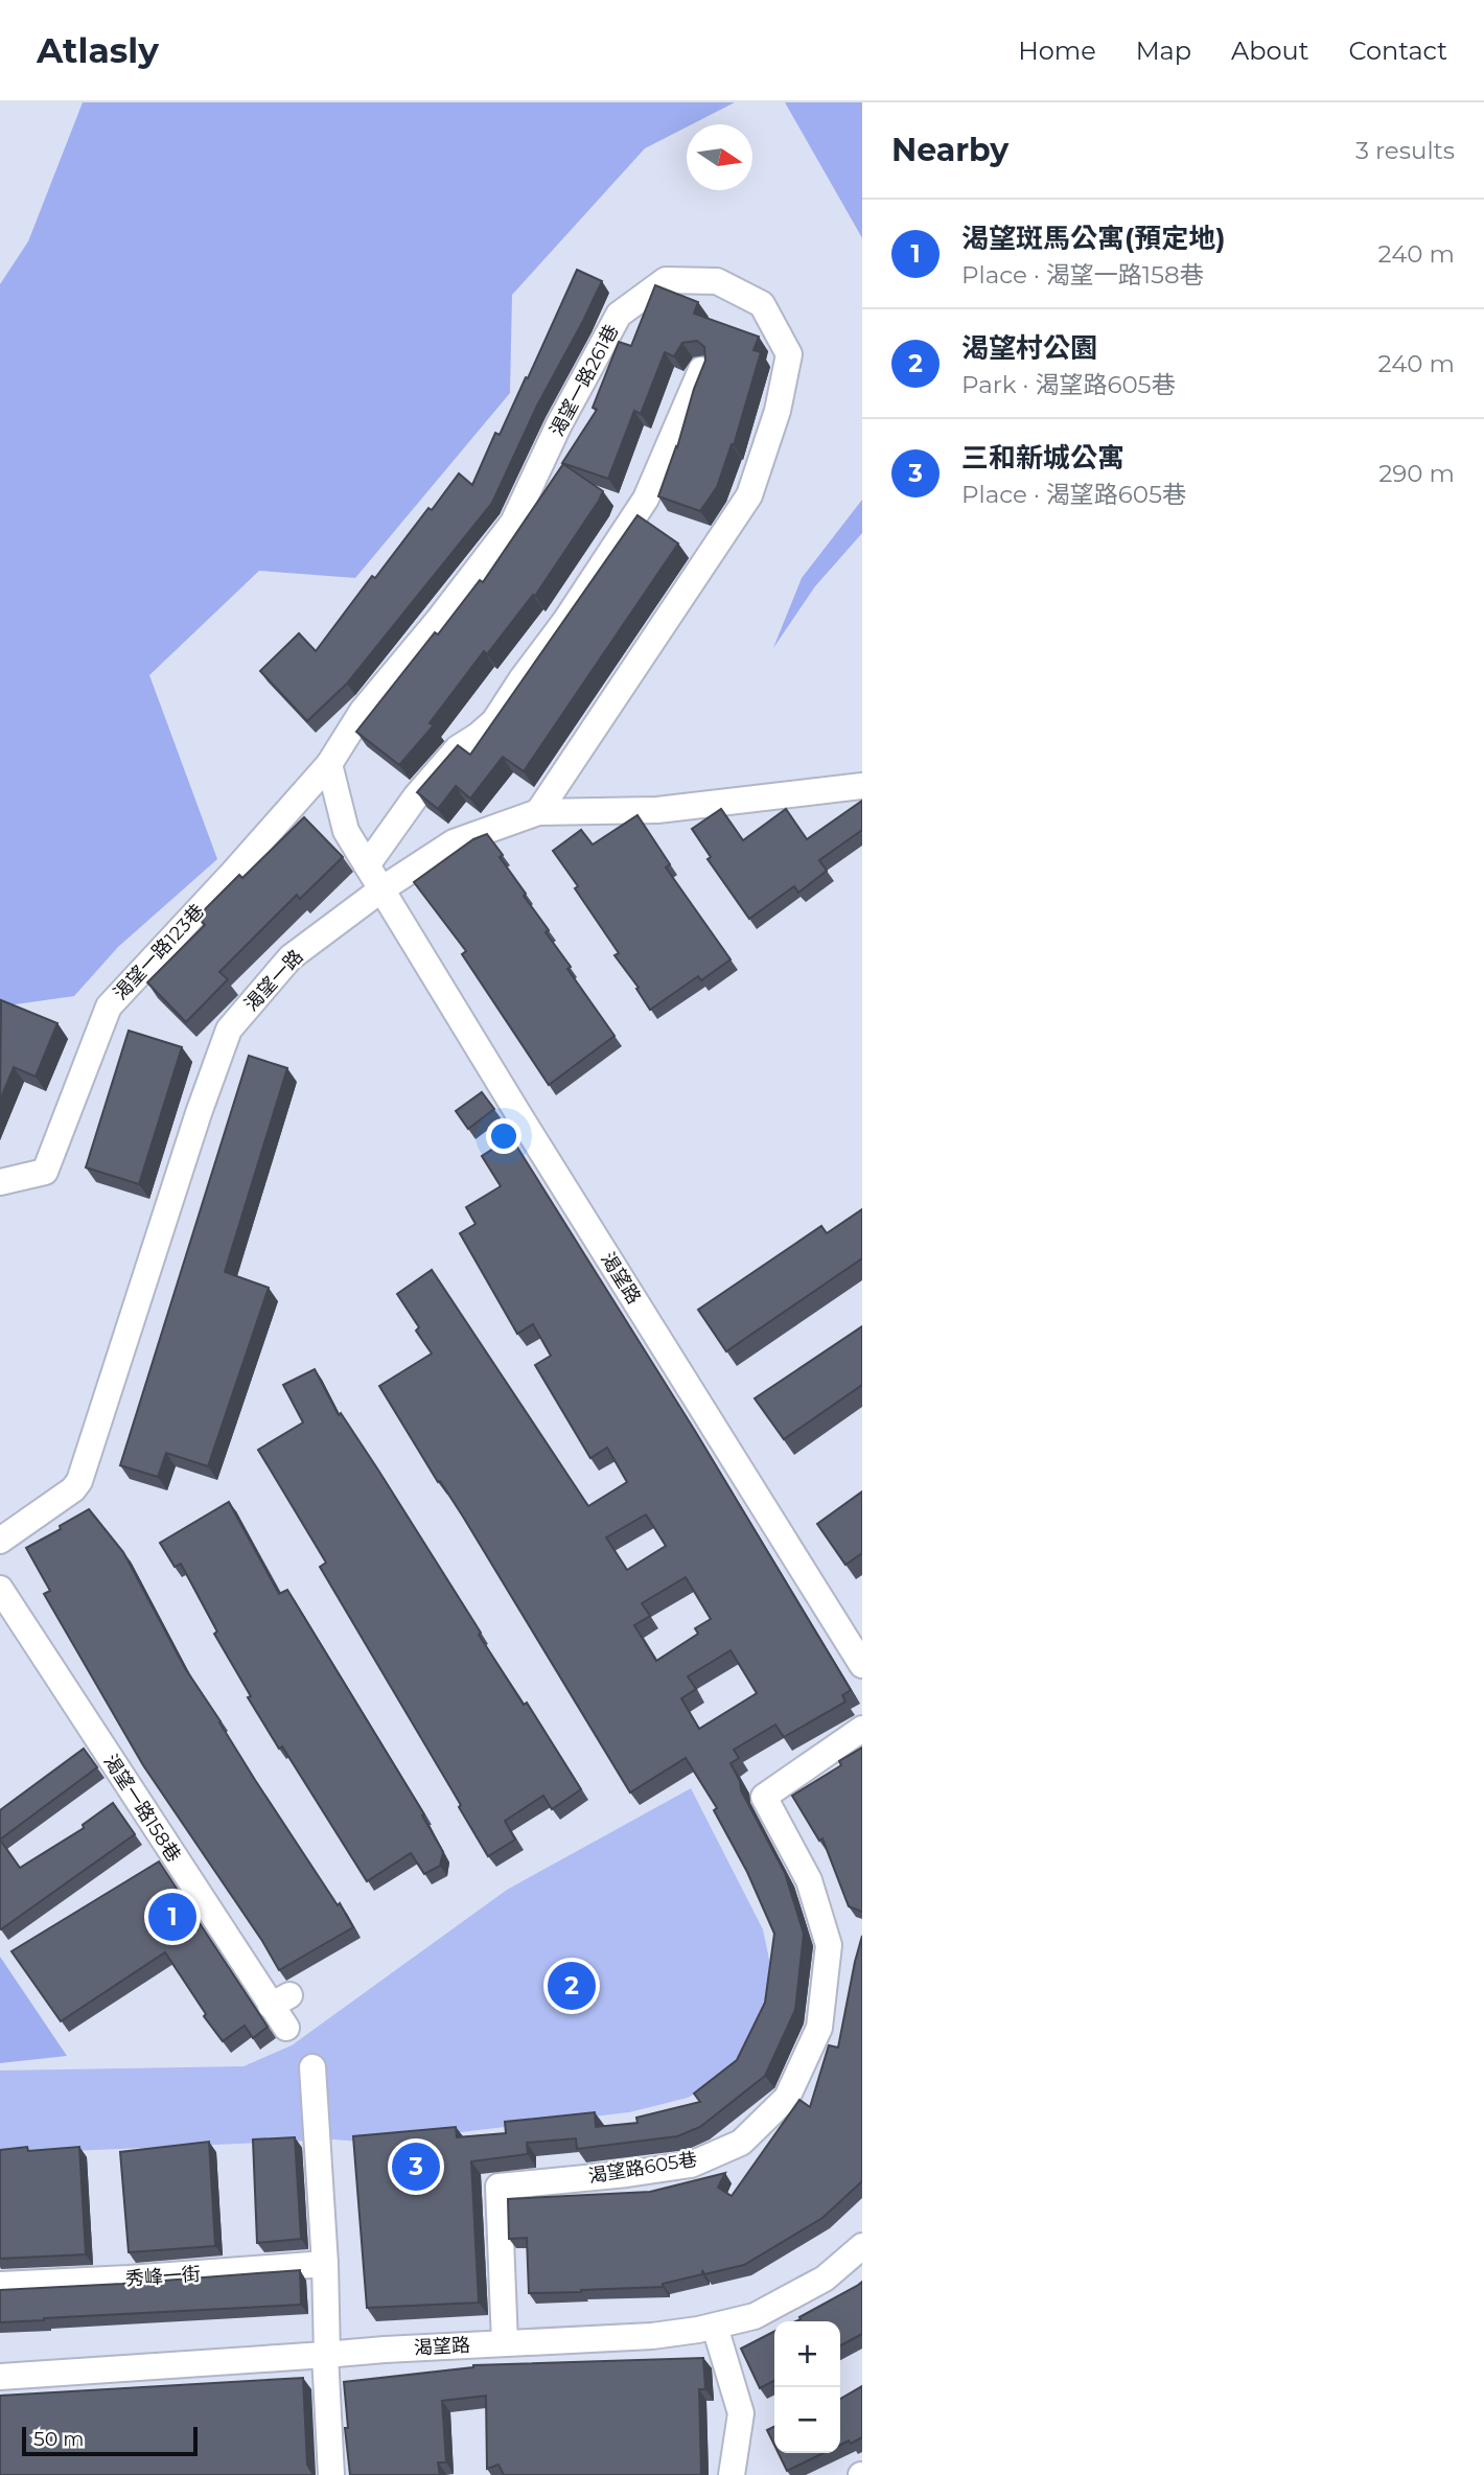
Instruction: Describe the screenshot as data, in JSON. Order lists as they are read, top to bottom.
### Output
{
  "streets": {
    "street": [
      "渴望一路261巷",
      "渴望一路123巷",
      "渴望一路",
      "渴望路",
      "渴望一路158巷",
      "渴望路605巷",
      "秀峰一街"
    ]
  },
  "crossings": [
    ["渴望一路261巷", "渴望一路123巷"],
    ["渴望一路261巷", "渴望一路"],
    ["渴望一路", "渴望路"],
    ["渴望路", "渴望路605巷"]
  ],
  "scale_bar": "50 m",
  "north": "right",
  "page": {
    "header": "Atlasly",
    "nav": [
      "Home",
      "Map",
      "About",
      "Contact"
    ],
    "heading": ["Nearby", "3 results"],
    "list": [
      {
        "mark": "1",
        "name": "渴望斑馬公寓(預定地)",
        "note": "Place · 渴望一路158巷",
        "value": "240 m"
      },
      {
        "mark": "2",
        "name": "渴望村公園",
        "note": "Park · 渴望路605巷",
        "value": "240 m"
      },
      {
        "mark": "3",
        "name": "三和新城公寓",
        "note": "Place · 渴望路605巷",
        "value": "290 m"
      }
    ],
    "pins": ["1", "2", "3"],
    "map_buttons": ["+", "−"],
    "scale": "50 m"
  }
}
